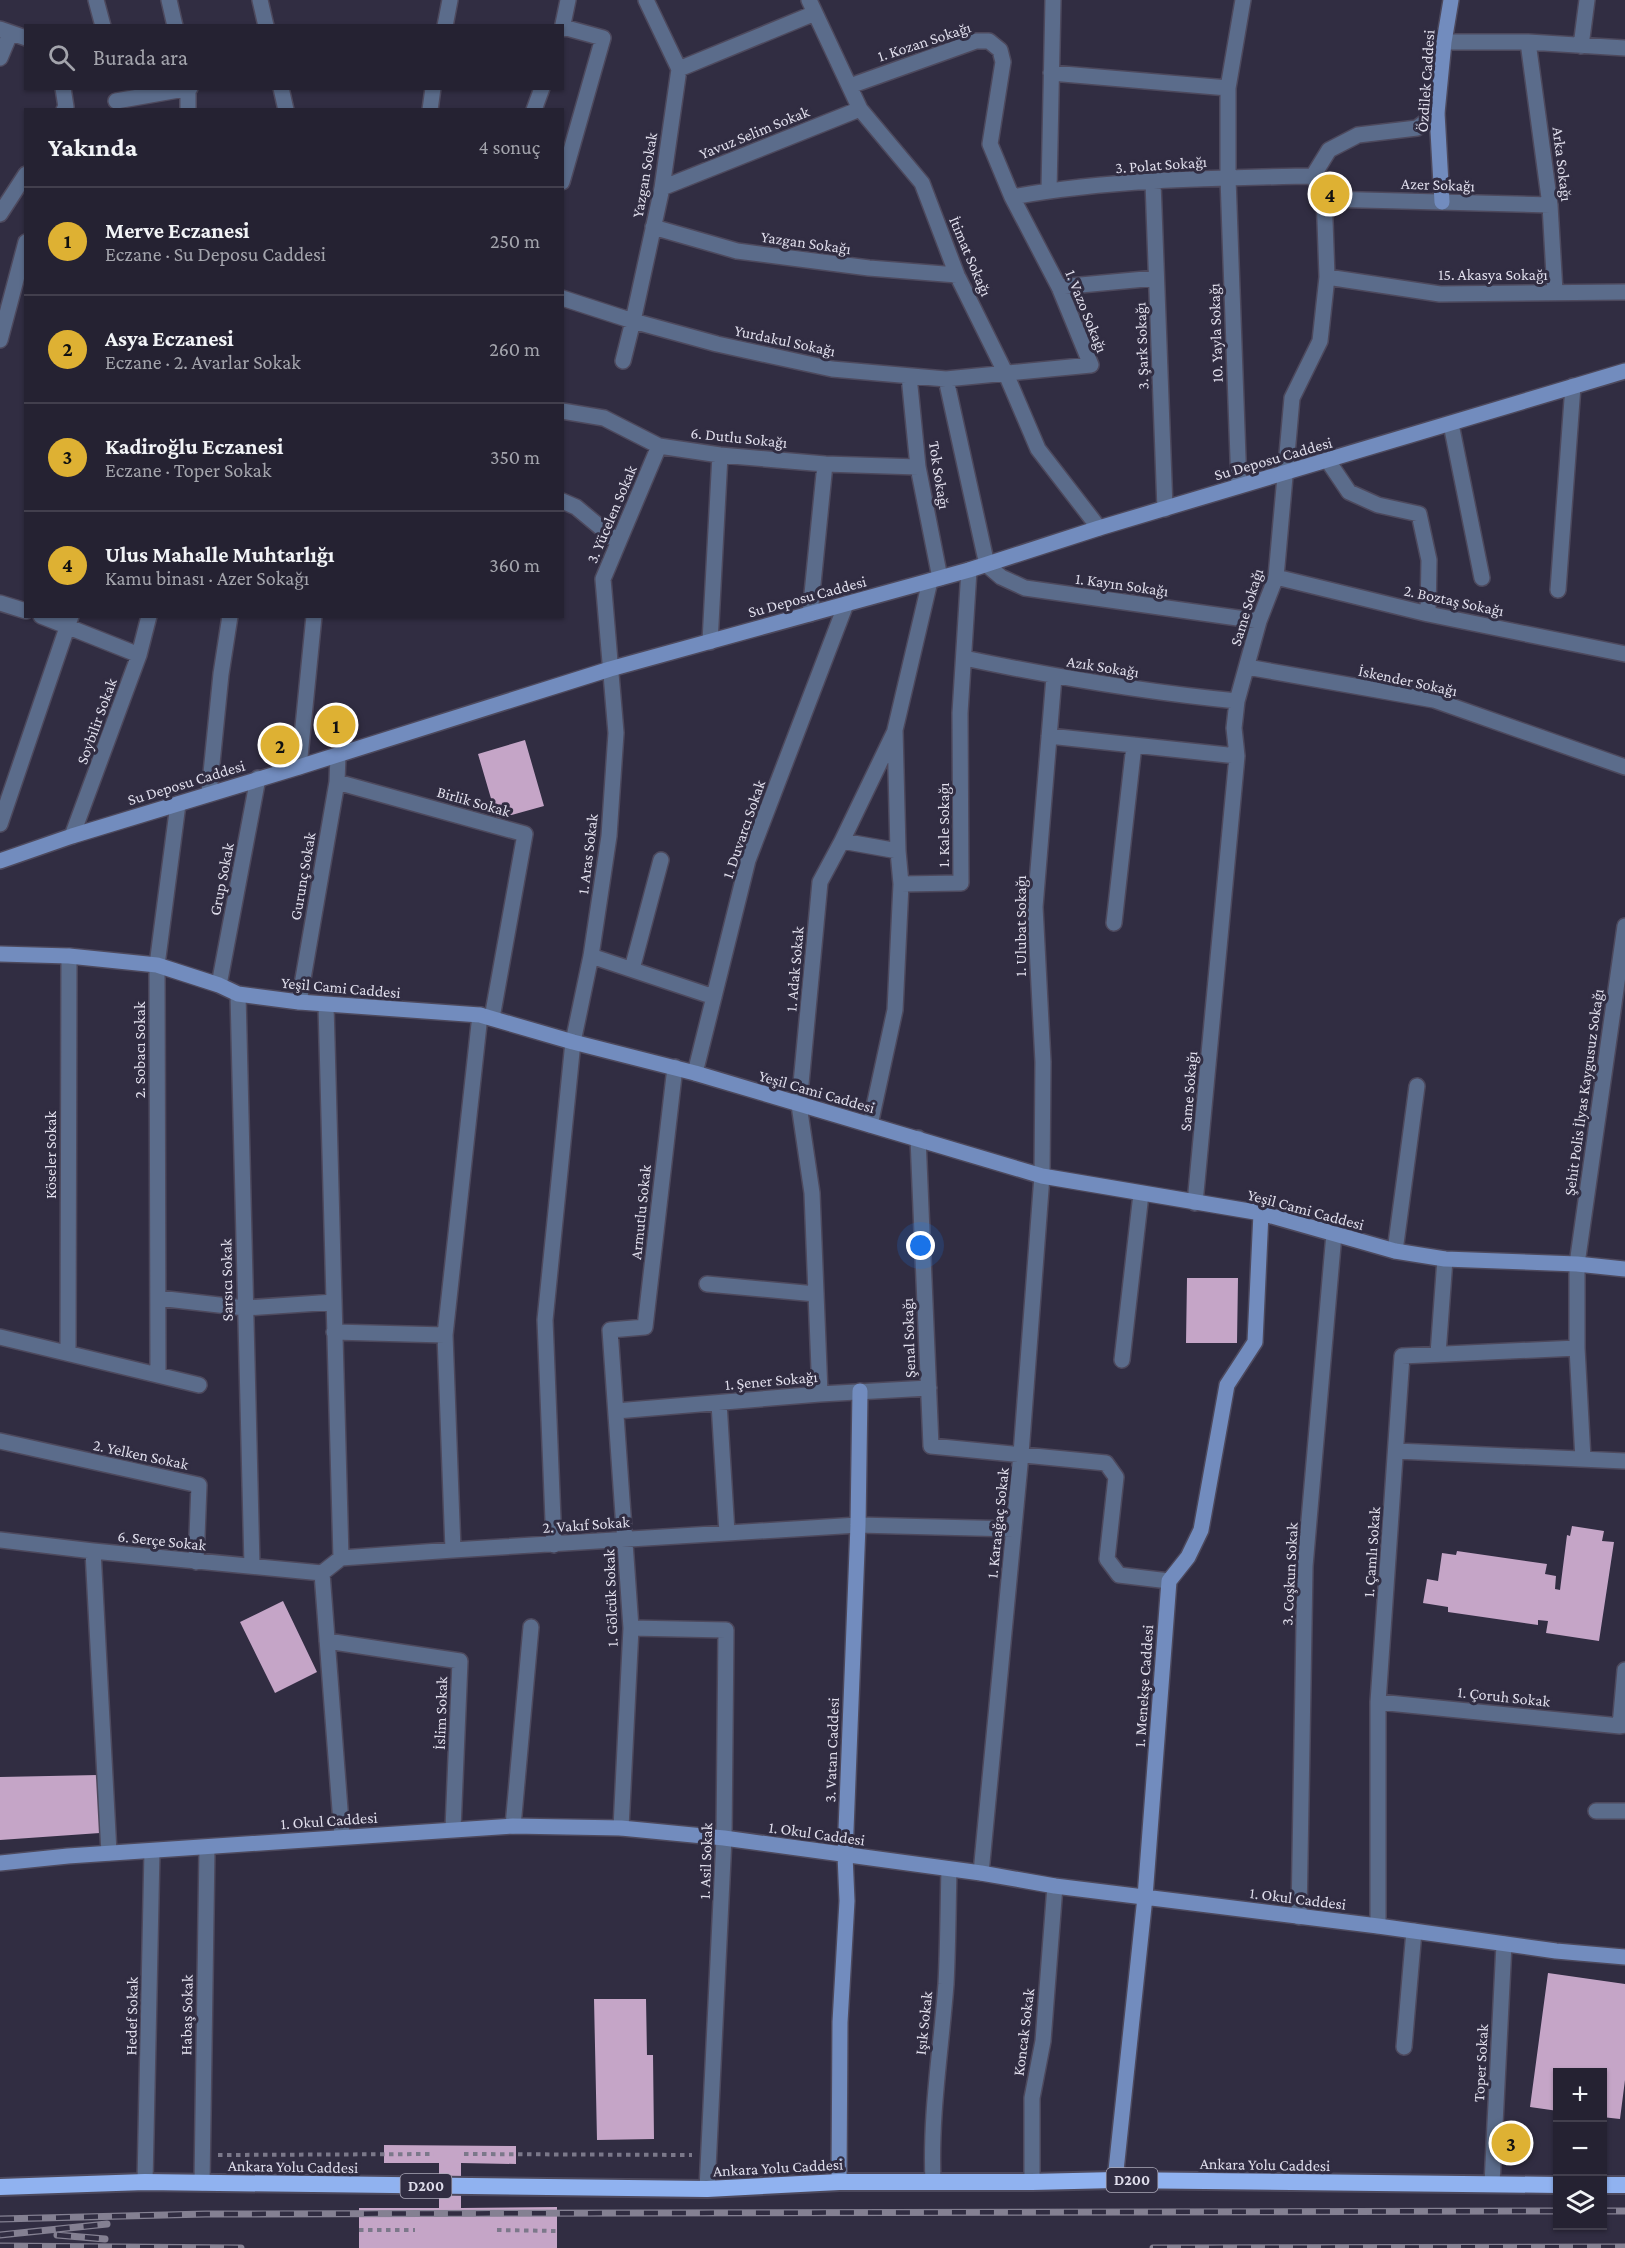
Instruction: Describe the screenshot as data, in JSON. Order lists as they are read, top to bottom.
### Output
{
  "streets": {
    "highway": ["Ankara Yolu Caddesi", "D200"],
    "main road": [
      "Özdilek Caddesi",
      "Su Deposu Caddesi",
      "Yeşil Cami Caddesi",
      "1. Menekşe Caddesi",
      "3. Vatan Caddesi",
      "1. Okul Caddesi"
    ],
    "street": [
      "1. Kozan Sokağı",
      "Yavuz Selim Sokak",
      "3. Polat Sokağı",
      "Arka Sokağı",
      "Yazgan Sokak",
      "Azer Sokağı",
      "Yazgan Sokağı",
      "İtimat Sokağı",
      "15. Akasya Sokağı",
      "1. Vazo Sokağı",
      "10. Yayla Sokağı",
      "Yurdakul Sokağı",
      "3. Şark Sokağı",
      "6. Dutlu Sokağı",
      "Tok Sokağı",
      "3. Yücelen Sokak",
      "1. Kayın Sokağı",
      "2. Boztaş Sokağı",
      "Same Sokağı",
      "Azık Sokağı",
      "İskender Sokağı",
      "Soybilir Sokak",
      "Birlik Sokak",
      "1. Kale Sokağı",
      "1. Duvarcı Sokak",
      "1. Aras Sokak",
      "Gurunç Sokak",
      "Grup Sokak",
      "1. Ulubat Sokağı",
      "1. Adak Sokak",
      "2. Sobacı Sokak",
      "Şehit Polis İlyas Kaygusuz Sokağı",
      "Köseler Sokak",
      "Armutlu Sokak",
      "Sarsıcı Sokak",
      "Şenal Sokağı",
      "1. Şener Sokağı",
      "2. Yelken Sokak",
      "1. Karaağaç Sokak",
      "2. Vakıf Sokak",
      "6. Serçe Sokak",
      "1. Çamlı Sokak",
      "3. Coşkun Sokak",
      "1. Gölcük Sokak",
      "1. Çoruh Sokak",
      "İslim Sokak",
      "1. Asil Sokak",
      "Habaş Sokak",
      "Hedef Sokak",
      "Işık Sokak",
      "Koncak Sokak",
      "Toper Sokak"
    ]
  },
  "crossings": [
    ["1. Kozan Sokağı", "3. Polat Sokağı"],
    ["1. Kozan Sokağı", "İtimat Sokağı"],
    ["1. Kozan Sokağı", "1. Vazo Sokağı"],
    ["Özdilek Caddesi", "Azer Sokağı"],
    ["Yavuz Selim Sokak", "Yazgan Sokak"],
    ["Yavuz Selim Sokak", "İtimat Sokağı"],
    ["3. Polat Sokağı", "1. Vazo Sokağı"],
    ["3. Polat Sokağı", "10. Yayla Sokağı"],
    ["3. Polat Sokağı", "3. Şark Sokağı"],
    ["3. Polat Sokağı", "Same Sokağı"],
    ["Arka Sokağı", "Azer Sokağı"],
    ["Arka Sokağı", "15. Akasya Sokağı"],
    ["Yazgan Sokak", "Yazgan Sokağı"],
    ["Yazgan Sokak", "Yurdakul Sokağı"],
    ["Azer Sokağı", "Same Sokağı"],
    ["Yazgan Sokağı", "İtimat Sokağı"],
    ["İtimat Sokağı", "1. Vazo Sokağı"],
    ["İtimat Sokağı", "Yurdakul Sokağı"],
    ["İtimat Sokağı", "Su Deposu Caddesi"],
    ["15. Akasya Sokağı", "Same Sokağı"],
    ["1. Vazo Sokağı", "Yurdakul Sokağı"],
    ["10. Yayla Sokağı", "Su Deposu Caddesi"],
    ["Yurdakul Sokağı", "Tok Sokağı"],
    ["3. Şark Sokağı", "Su Deposu Caddesi"],
    ["6. Dutlu Sokağı", "Tok Sokağı"],
    ["6. Dutlu Sokağı", "3. Yücelen Sokak"],
    ["Su Deposu Caddesi", "Tok Sokağı"],
    ["Su Deposu Caddesi", "3. Yücelen Sokak"],
    ["Su Deposu Caddesi", "1. Kayın Sokağı"],
    ["Su Deposu Caddesi", "Same Sokağı"],
    ["Su Deposu Caddesi", "Soybilir Sokak"],
    ["Su Deposu Caddesi", "1. Kale Sokağı"],
    ["Su Deposu Caddesi", "1. Duvarcı Sokak"],
    ["Su Deposu Caddesi", "1. Aras Sokak"],
    ["Su Deposu Caddesi", "Gurunç Sokak"],
    ["Su Deposu Caddesi", "Grup Sokak"],
    ["Su Deposu Caddesi", "2. Sobacı Sokak"],
    ["3. Yücelen Sokak", "1. Aras Sokak"],
    ["1. Kayın Sokağı", "Same Sokağı"],
    ["2. Boztaş Sokağı", "Same Sokağı"],
    ["Same Sokağı", "Azık Sokağı"],
    ["Same Sokağı", "İskender Sokağı"],
    ["Same Sokağı", "Yeşil Cami Caddesi"],
    ["Azık Sokağı", "1. Kale Sokağı"],
    ["Azık Sokağı", "1. Ulubat Sokağı"],
    ["Birlik Sokak", "Gurunç Sokak"],
    ["Birlik Sokak", "Yeşil Cami Caddesi"],
    ["1. Duvarcı Sokak", "Yeşil Cami Caddesi"],
    ["1. Aras Sokak", "Yeşil Cami Caddesi"],
    ["1. Aras Sokak", "2. Vakıf Sokak"],
    ["Gurunç Sokak", "Yeşil Cami Caddesi"],
    ["Grup Sokak", "Yeşil Cami Caddesi"],
    ["1. Ulubat Sokağı", "Yeşil Cami Caddesi"],
    ["1. Ulubat Sokağı", "1. Karaağaç Sokak"],
    ["1. Adak Sokak", "Yeşil Cami Caddesi"],
    ["1. Adak Sokak", "1. Şener Sokağı"],
    ["Yeşil Cami Caddesi", "2. Sobacı Sokak"],
    ["Yeşil Cami Caddesi", "Şehit Polis İlyas Kaygusuz Sokağı"],
    ["Yeşil Cami Caddesi", "Köseler Sokak"],
    ["Yeşil Cami Caddesi", "Armutlu Sokak"],
    ["Yeşil Cami Caddesi", "Sarsıcı Sokak"],
    ["Yeşil Cami Caddesi", "Şenal Sokağı"],
    ["Yeşil Cami Caddesi", "1. Karaağaç Sokak"],
    ["Yeşil Cami Caddesi", "3. Coşkun Sokak"],
    ["Şehit Polis İlyas Kaygusuz Sokağı", "1. Çamlı Sokak"],
    ["Armutlu Sokak", "1. Gölcük Sokak"],
    ["Sarsıcı Sokak", "6. Serçe Sokak"],
    ["Şenal Sokağı", "1. Şener Sokağı"],
    ["Şenal Sokağı", "1. Karaağaç Sokak"],
    ["1. Şener Sokağı", "1. Gölcük Sokak"],
    ["1. Şener Sokağı", "3. Vatan Caddesi"],
    ["2. Yelken Sokak", "6. Serçe Sokak"],
    ["1. Karaağaç Sokak", "2. Vakıf Sokak"],
    ["1. Karaağaç Sokak", "1. Okul Caddesi"],
    ["2. Vakıf Sokak", "1. Gölcük Sokak"],
    ["2. Vakıf Sokak", "3. Vatan Caddesi"],
    ["1. Çamlı Sokak", "1. Çoruh Sokak"],
    ["1. Çamlı Sokak", "1. Okul Caddesi"],
    ["3. Coşkun Sokak", "1. Okul Caddesi"],
    ["1. Gölcük Sokak", "1. Okul Caddesi"],
    ["1. Gölcük Sokak", "1. Asil Sokak"],
    ["1. Menekşe Caddesi", "1. Okul Caddesi"],
    ["1. Menekşe Caddesi", "Ankara Yolu Caddesi"],
    ["İslim Sokak", "1. Okul Caddesi"],
    ["3. Vatan Caddesi", "1. Okul Caddesi"],
    ["3. Vatan Caddesi", "Ankara Yolu Caddesi"],
    ["1. Okul Caddesi", "1. Asil Sokak"],
    ["1. Okul Caddesi", "Habaş Sokak"],
    ["1. Okul Caddesi", "Hedef Sokak"],
    ["1. Okul Caddesi", "Işık Sokak"],
    ["1. Okul Caddesi", "Koncak Sokak"],
    ["1. Okul Caddesi", "Toper Sokak"],
    ["1. Asil Sokak", "Ankara Yolu Caddesi"],
    ["Habaş Sokak", "Ankara Yolu Caddesi"],
    ["Hedef Sokak", "Ankara Yolu Caddesi"],
    ["Hedef Sokak", "D200"],
    ["Işık Sokak", "Ankara Yolu Caddesi"],
    ["Koncak Sokak", "Ankara Yolu Caddesi"],
    ["Toper Sokak", "Ankara Yolu Caddesi"],
    ["Ankara Yolu Caddesi", "D200"]
  ],
  "page": {
    "search": "Burada ara",
    "heading": ["Yakında", "4 sonuç"],
    "pins": [
      "4",
      "1",
      "2",
      "3"
    ],
    "list": [
      {
        "mark": "1",
        "name": "Merve Eczanesi",
        "note": "Eczane · Su Deposu Caddesi",
        "value": "250 m"
      },
      {
        "mark": "2",
        "name": "Asya Eczanesi",
        "note": "Eczane · 2. Avarlar Sokak",
        "value": "260 m"
      },
      {
        "mark": "3",
        "name": "Kadiroğlu Eczanesi",
        "note": "Eczane · Toper Sokak",
        "value": "350 m"
      },
      {
        "mark": "4",
        "name": "Ulus Mahalle Muhtarlığı",
        "note": "Kamu binası · Azer Sokağı",
        "value": "360 m"
      }
    ],
    "map_buttons": ["+", "−"]
  }
}
